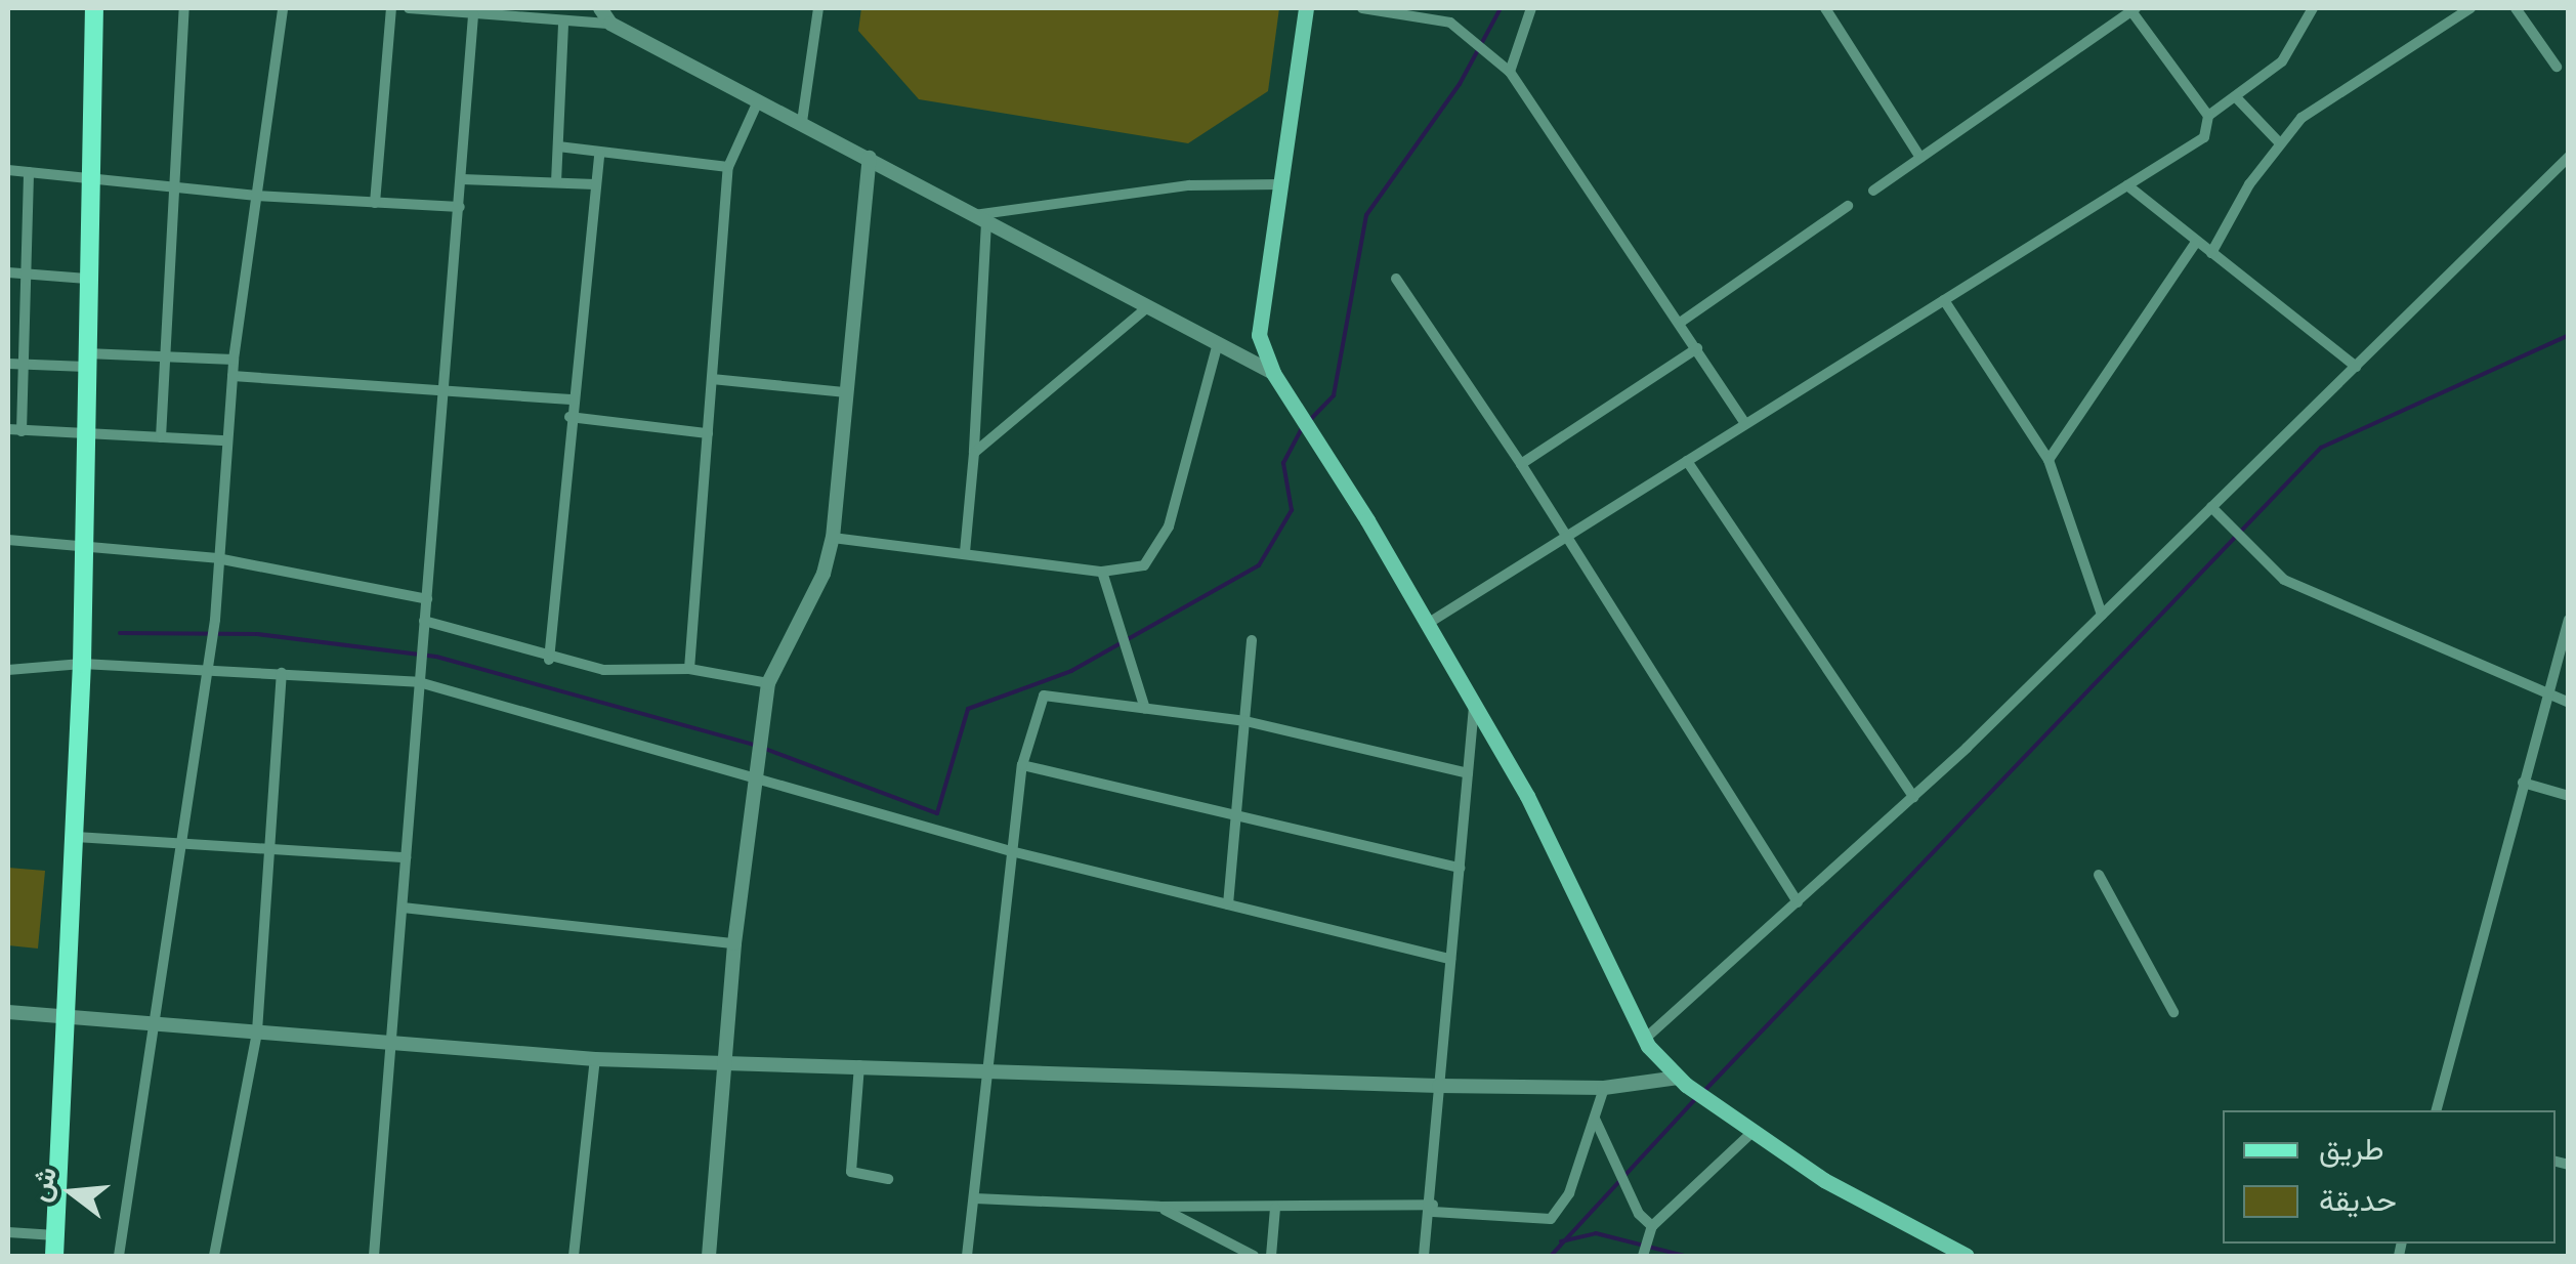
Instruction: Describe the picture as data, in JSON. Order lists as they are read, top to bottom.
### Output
{
  "legend": ["طريق", "حديقة"],
  "north": "left"
}
